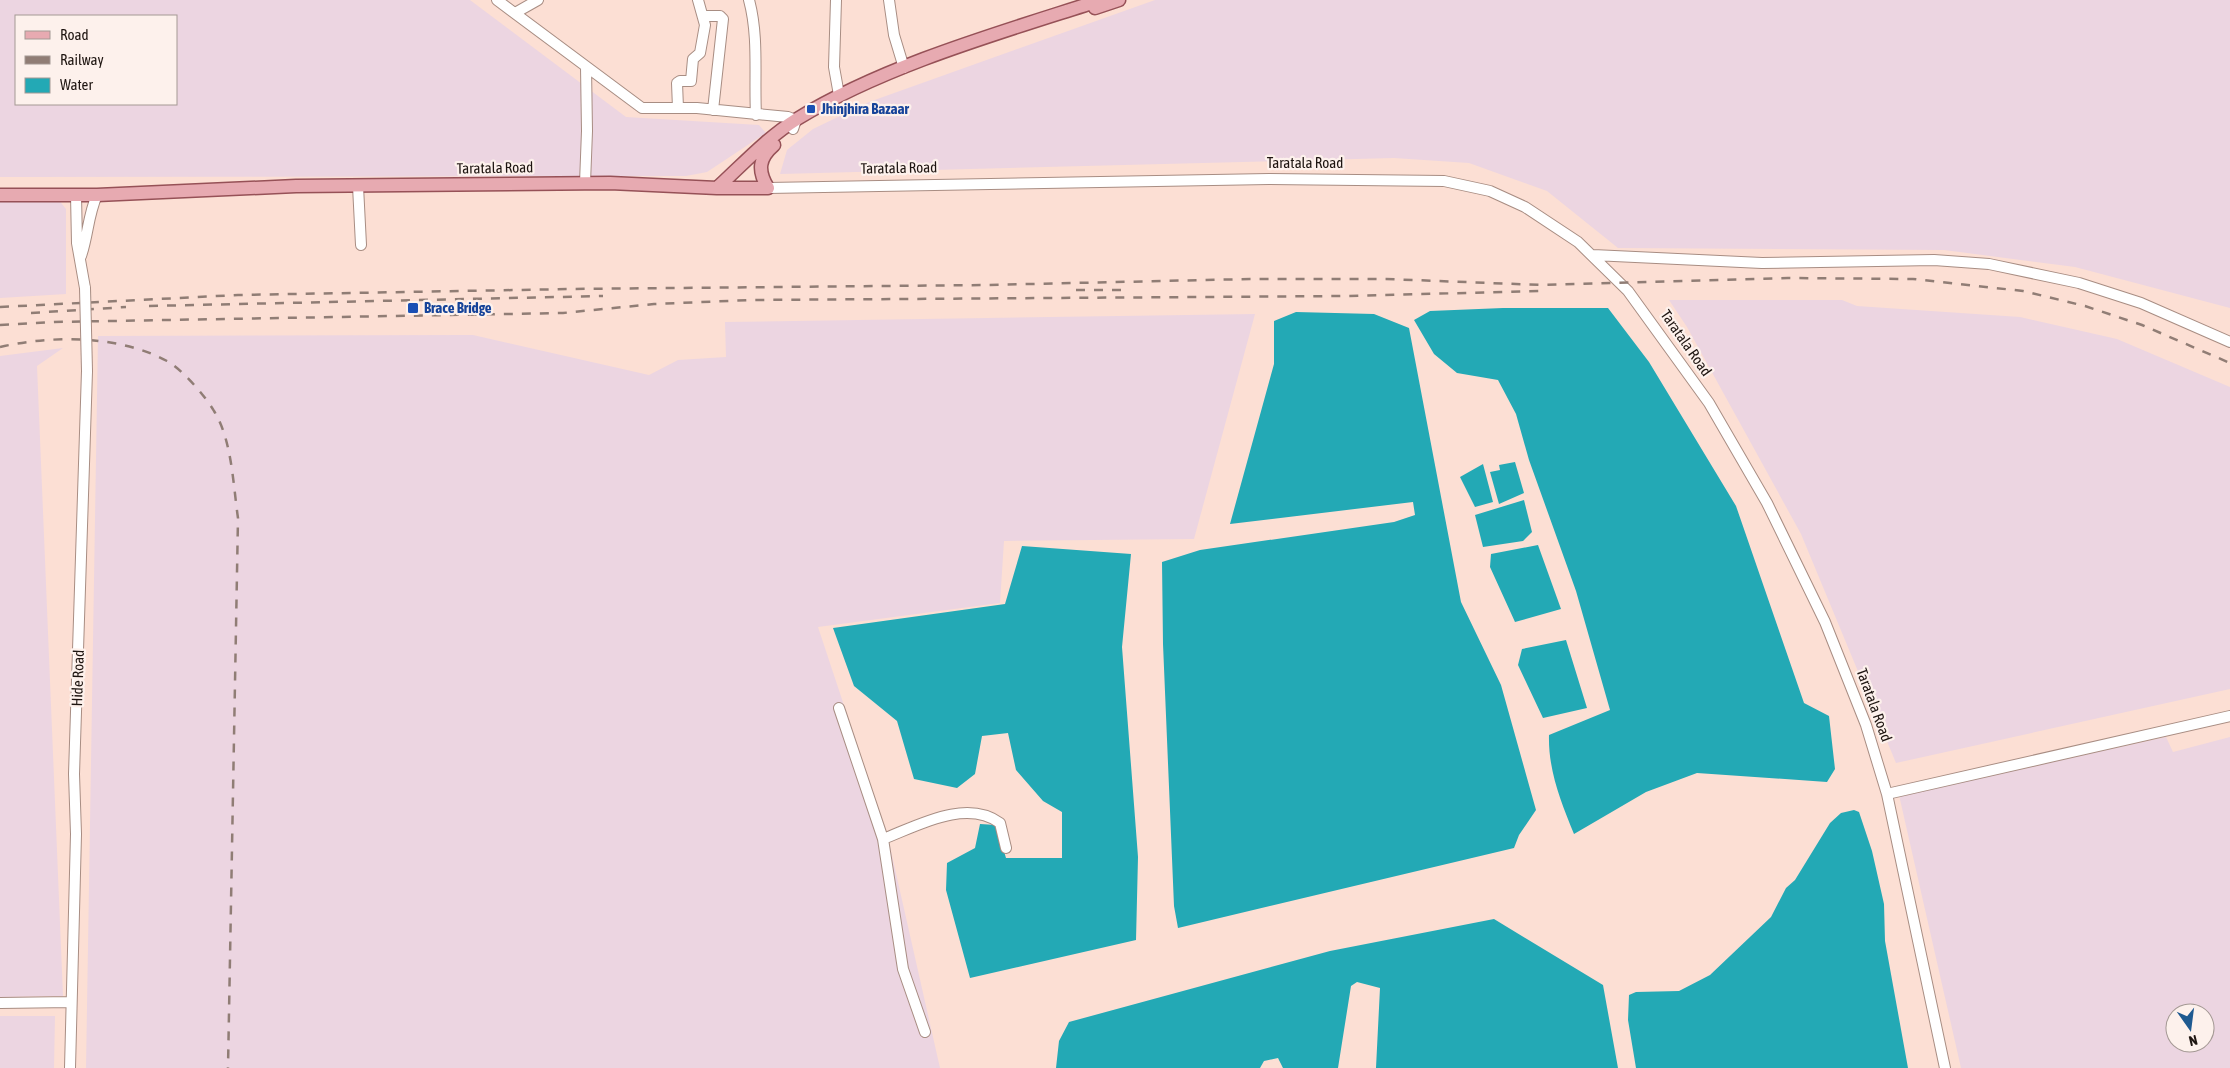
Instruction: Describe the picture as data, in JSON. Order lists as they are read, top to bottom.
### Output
{
  "streets": {
    "main road": ["Taratala Road"],
    "street": ["Hide Road"]
  },
  "crossings": [
    ["Taratala Road", "Hide Road"]
  ],
  "places": {
    "transit": ["Jhinjhira Bazaar", "Brace Bridge"]
  },
  "legend": ["Road", "Railway", "Water"],
  "north": "bottom"
}
